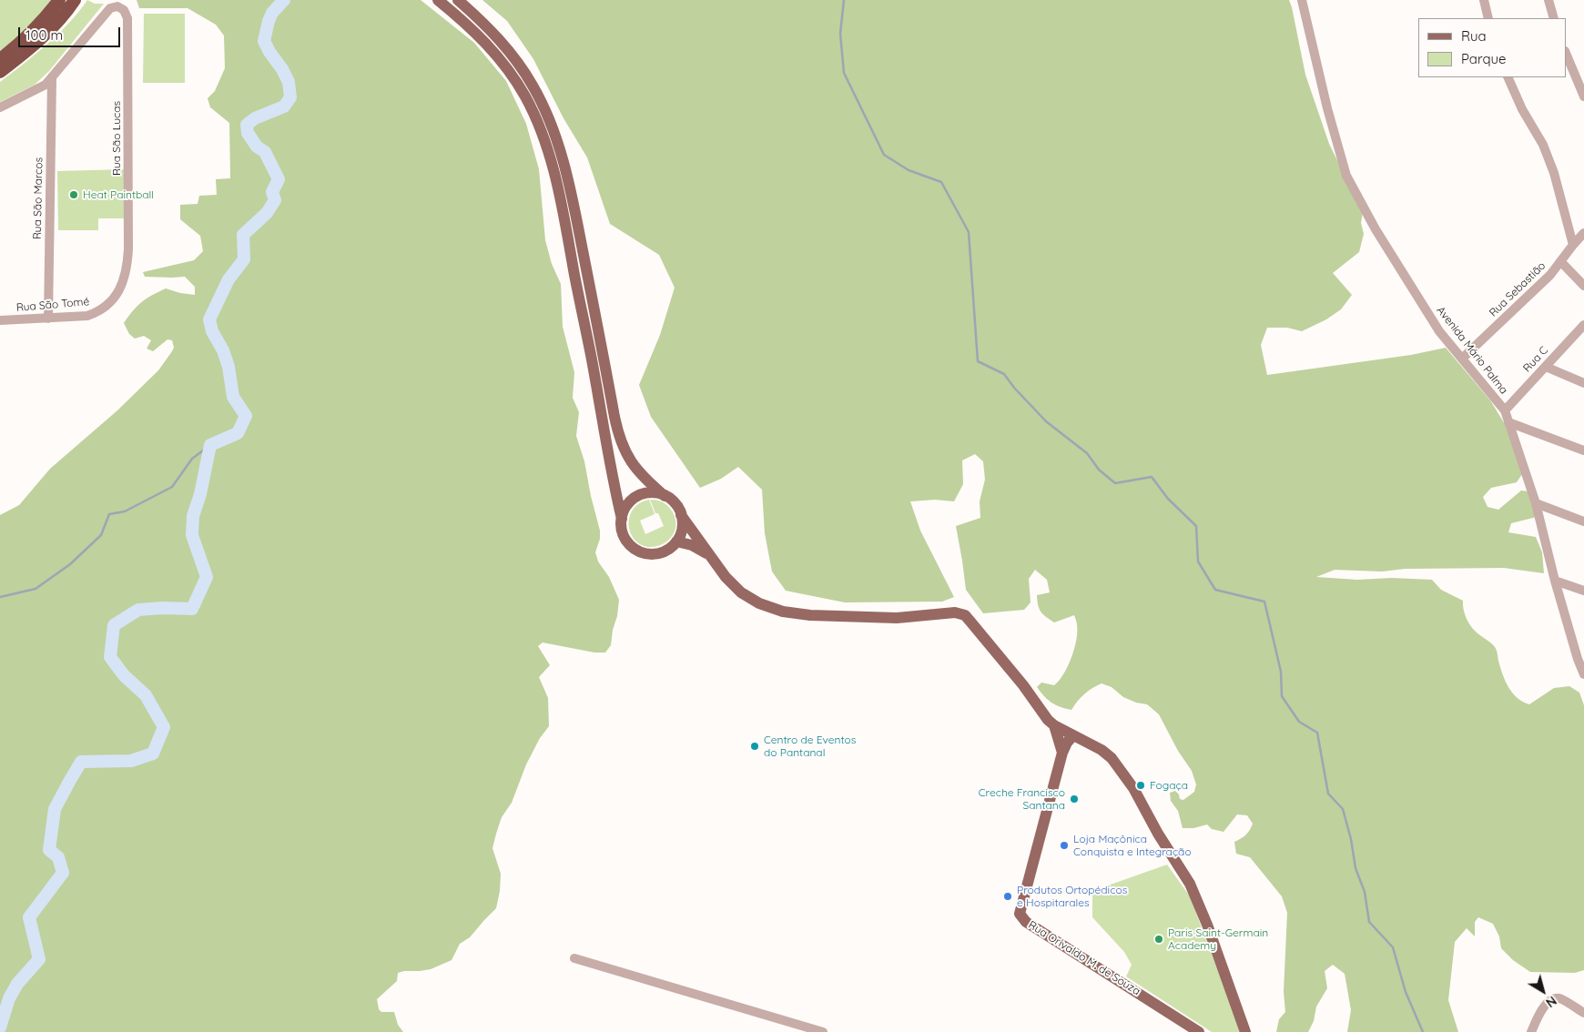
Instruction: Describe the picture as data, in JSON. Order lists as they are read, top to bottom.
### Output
{
  "streets": {
    "main road": ["Rua Orivaldo M. de Souza"],
    "street": [
      "Rua São Lucas",
      "Rua São Marcos",
      "Rua Sebastião",
      "Rua São Tomé",
      "Avenida Mário Palma",
      "Rua C"
    ]
  },
  "crossings": [
    ["Rua São Lucas", "Rua São Marcos"],
    ["Rua São Lucas", "Rua São Tomé"],
    ["Rua São Marcos", "Rua São Tomé"],
    ["Rua Sebastião", "Avenida Mário Palma"],
    ["Avenida Mário Palma", "Rua C"]
  ],
  "places": [
    "Heat Paintball",
    "Centro de Eventos do Pantanal",
    "Fogaça",
    "Creche Francisco Santana",
    "Loja Maçônica Conquista e Integração",
    "Produtos Ortopédicos e Hospitarales",
    "Paris Saint-Germain Academy"
  ],
  "legend": ["Rua", "Parque"],
  "scale_bar": "100 m",
  "north": "bottom right"
}
